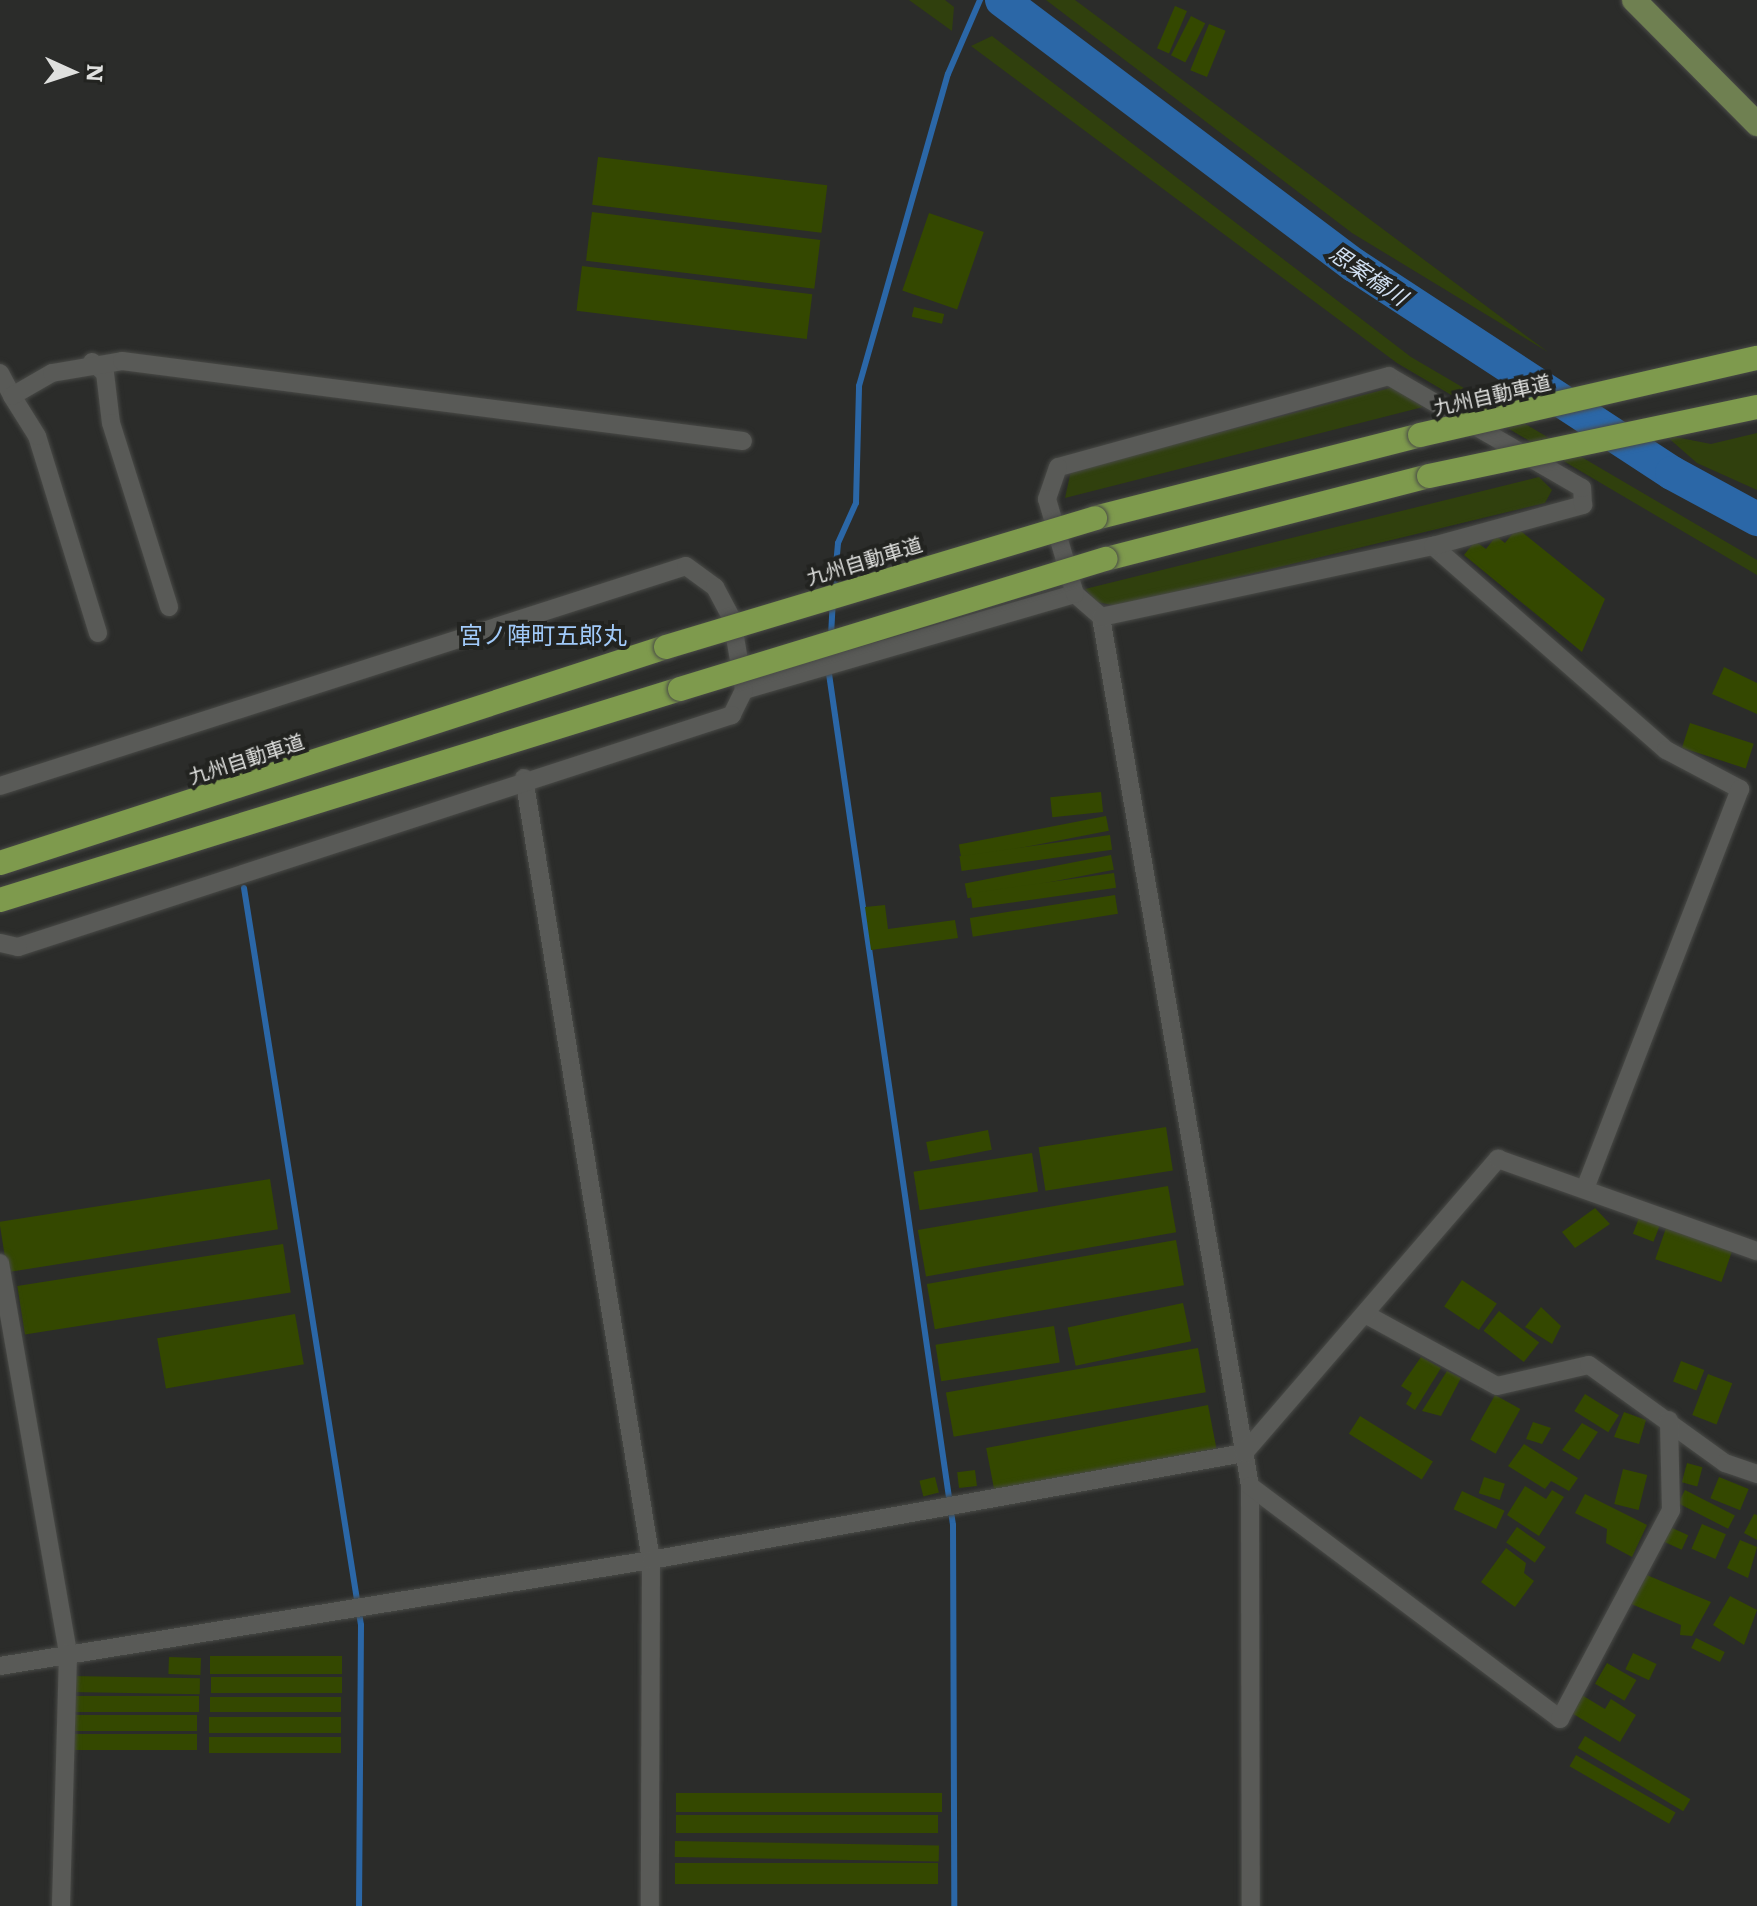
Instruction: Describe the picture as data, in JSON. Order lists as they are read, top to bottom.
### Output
{
  "streets": {
    "highway": ["九州自動車道"]
  },
  "districts": ["宮ノ陣町五郎丸"],
  "water": ["思案橋川"],
  "north": "right"
}
